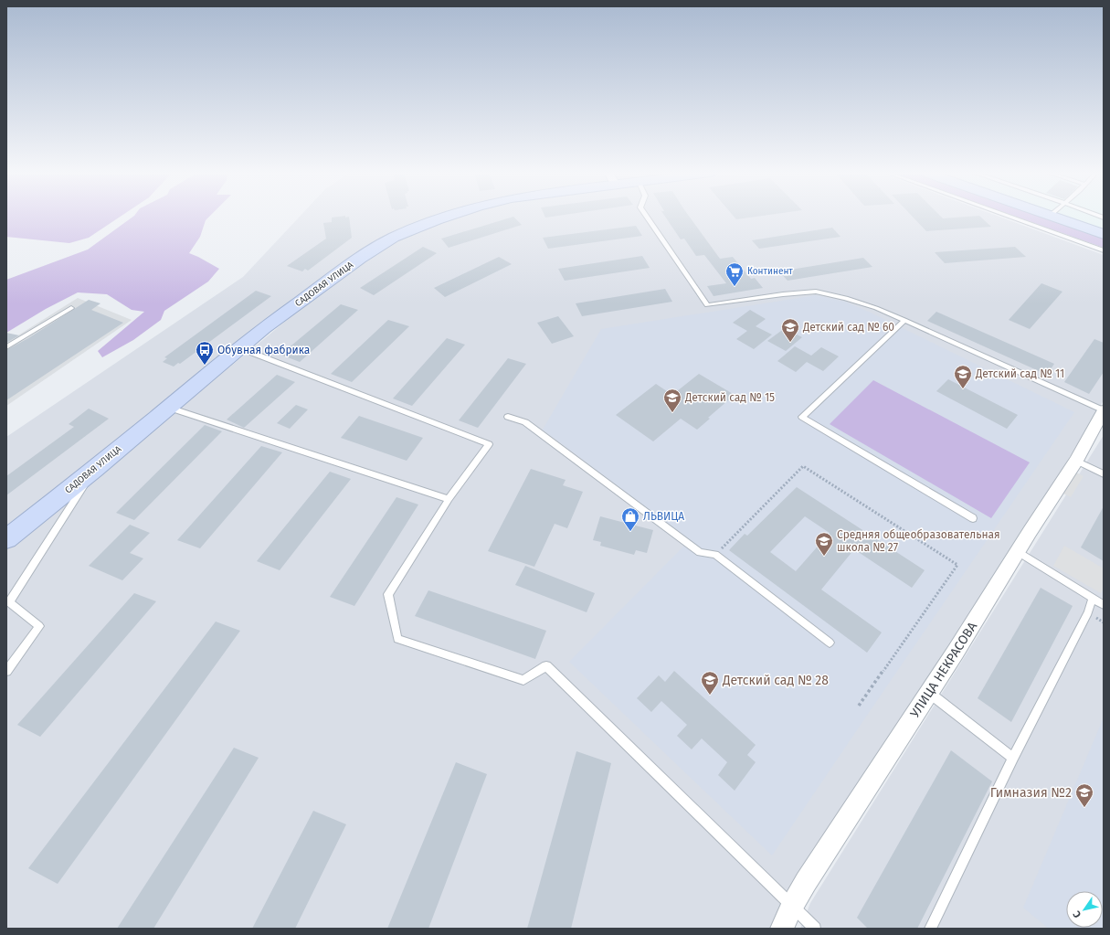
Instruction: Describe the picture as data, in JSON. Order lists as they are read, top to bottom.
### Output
{
  "streets": {
    "main road": ["САДОВАЯ УЛИЦА"],
    "street": ["УЛИЦА НЕКРАСОВА"]
  },
  "places": {
    "supermarket": ["Континент"],
    "school or university": [
      "Детский сад № 60",
      "Детский сад № 11",
      "Детский сад № 15",
      "Средняя общеобразовательная школа № 27",
      "Детский сад № 28",
      "Гимназия №2"
    ],
    "bus stop": ["Обувная фабрика"],
    "shop": ["ЛЬВИЦА"]
  },
  "north": "bottom left"
}
